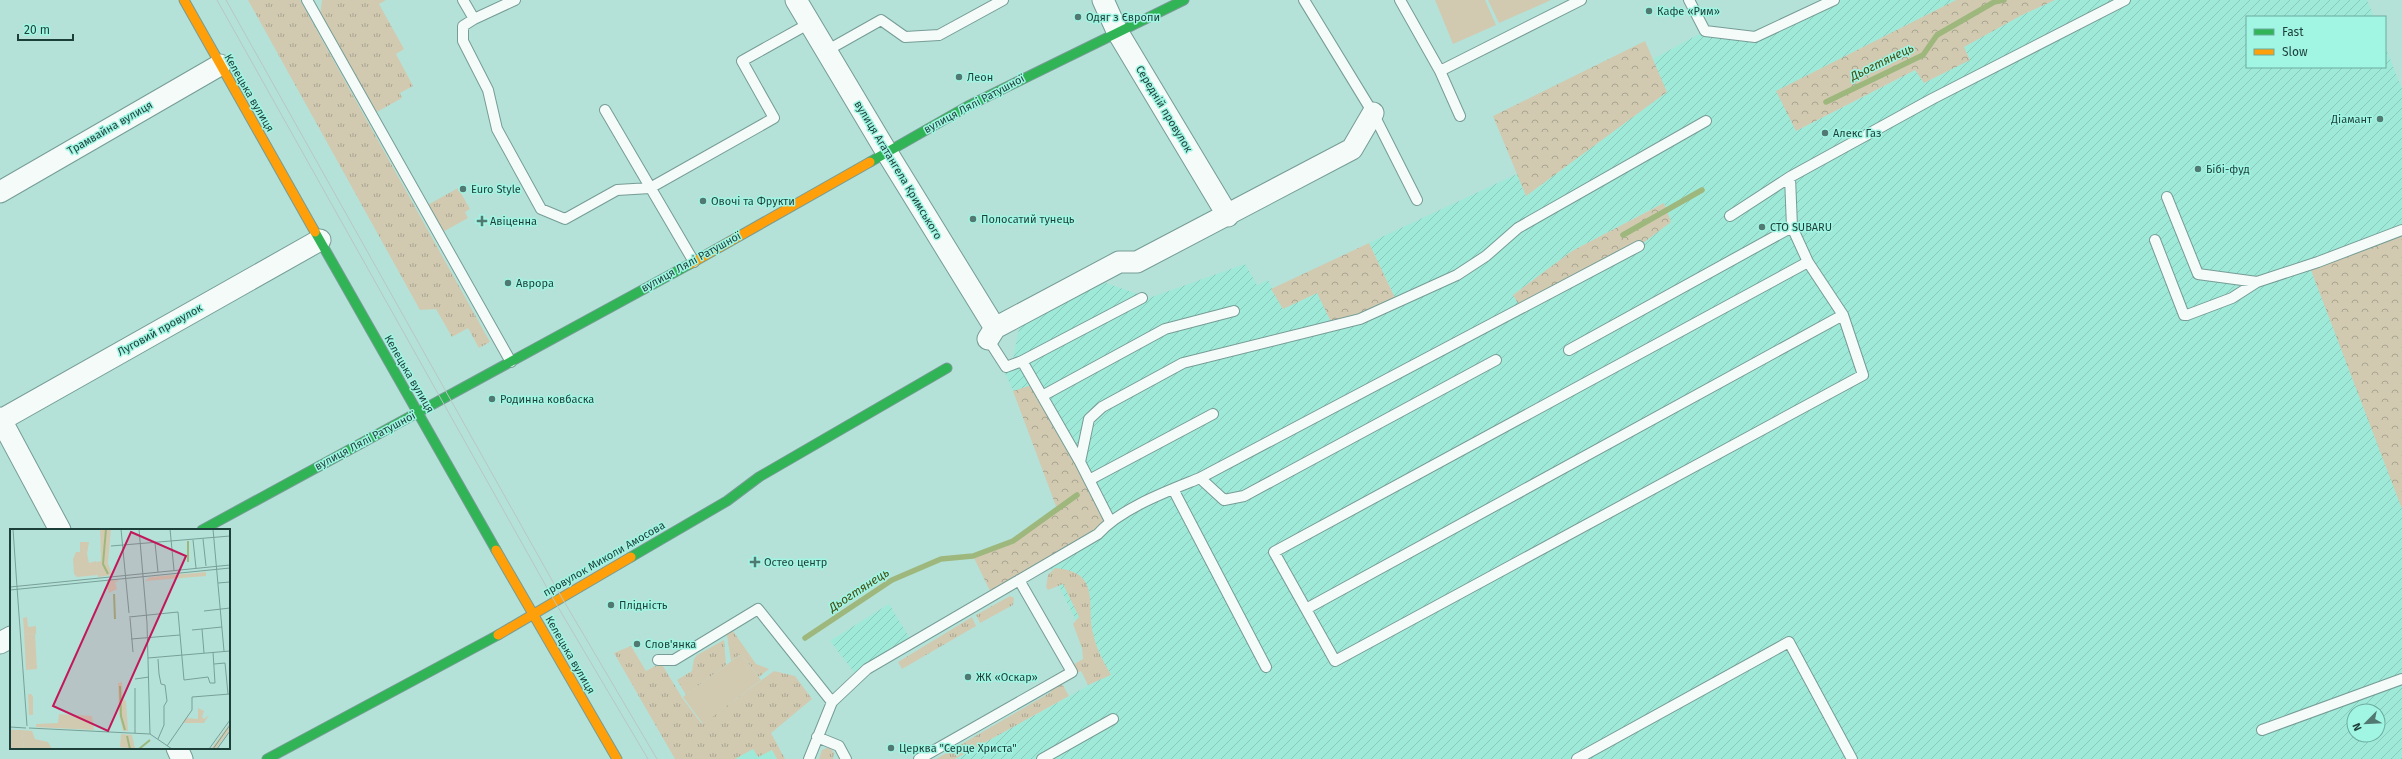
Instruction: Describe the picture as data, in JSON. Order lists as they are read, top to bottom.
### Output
{
  "streets": {
    "street": [
      "Келецька вулиця",
      "вулиця Лялі Ратушної",
      "Середній провулок",
      "Трамвайна вулиця",
      "вулиця Агатангела Кримського",
      "Луговий провулок",
      "провулок Миколи Амосова"
    ]
  },
  "crossings": [
    ["Келецька вулиця", "вулиця Лялі Ратушної"],
    ["Келецька вулиця", "Трамвайна вулиця"],
    ["Келецька вулиця", "Луговий провулок"],
    ["Келецька вулиця", "провулок Миколи Амосова"],
    ["вулиця Лялі Ратушної", "Середній провулок"],
    ["вулиця Лялі Ратушної", "вулиця Агатангела Кримського"]
  ],
  "water": ["Дьогтянець"],
  "places": {
    "other": [
      "Кафе «Рим»",
      "Одяг з Європи",
      "Леон",
      "Діамант",
      "Алекс Газ",
      "Бібі-фуд",
      "Euro Style",
      "Овочі та Фрукти",
      "Полосатий тунець",
      "СТО SUBARU",
      "Аврора",
      "Родинна ковбаска",
      "Плідність",
      "Слов'янка",
      "ЖК «Оскар»",
      "Церква \"Серце Христа\""
    ],
    "health": ["Авіценна", "Остео центр"]
  },
  "legend": ["Fast", "Slow"],
  "scale_bar": "20 m",
  "north": "bottom left"
}
